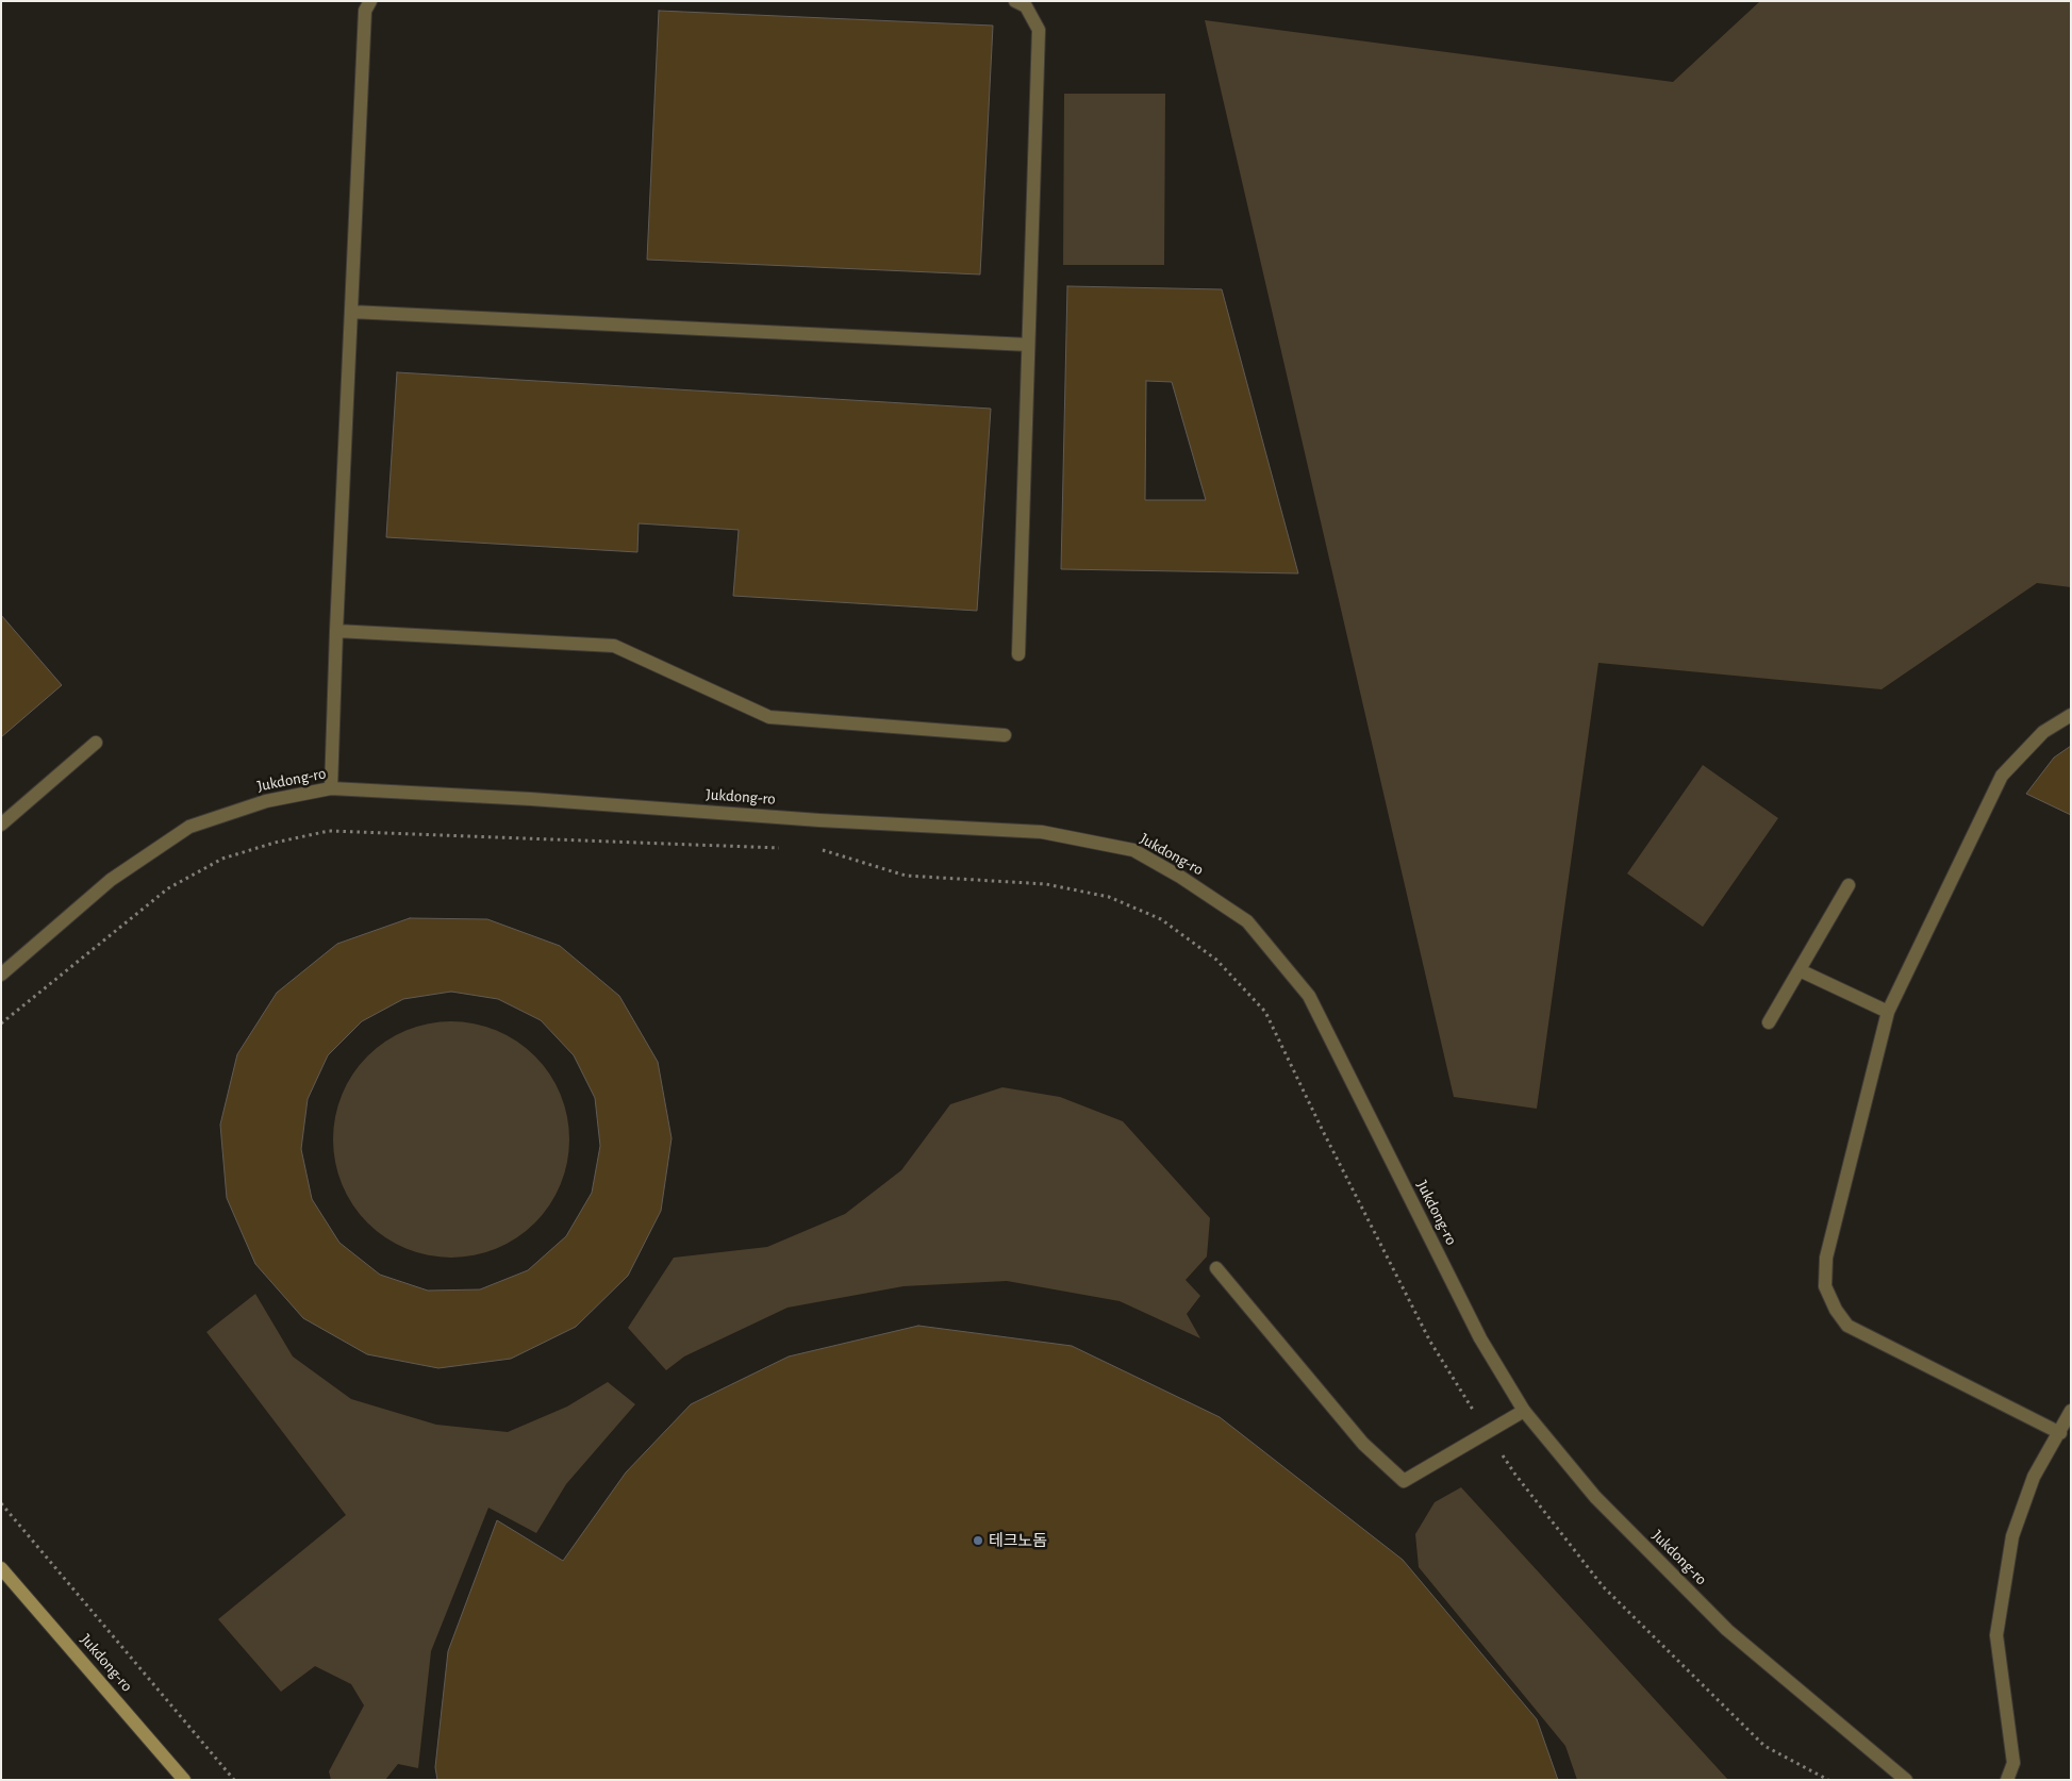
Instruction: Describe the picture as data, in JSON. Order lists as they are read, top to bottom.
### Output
{
  "streets": {
    "street": ["Jukdong-ro"]
  },
  "places": ["테크노돔"]
}
